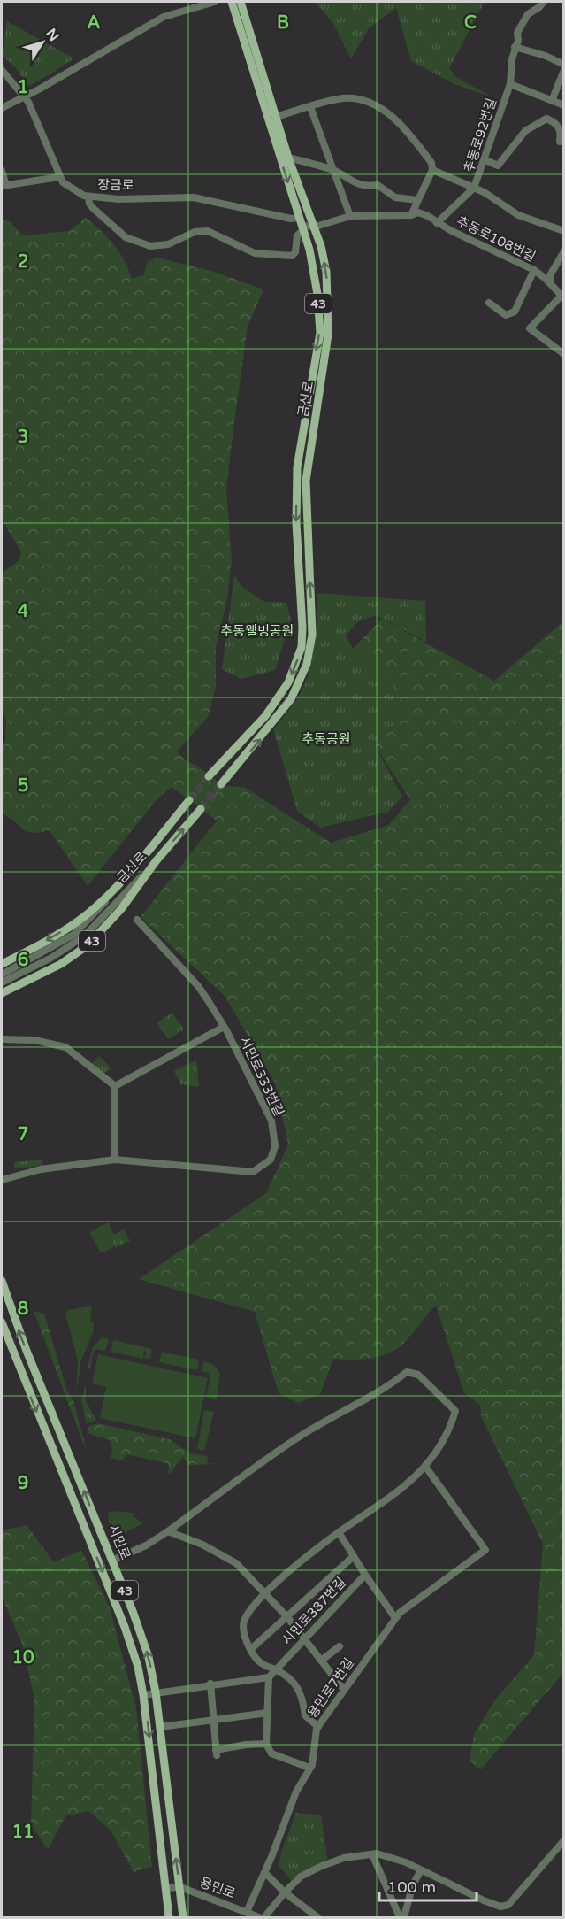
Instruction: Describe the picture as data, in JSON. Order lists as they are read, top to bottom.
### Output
{
  "streets": {
    "main road": ["43", "금신로", "시민로"],
    "street": [
      "추동로92번길",
      "장금로",
      "추동로108번길",
      "시민로333번길",
      "시민로387번길",
      "용민로7번길",
      "용민로"
    ]
  },
  "crossings": [
    ["장금로", "금신로"],
    ["43", "금신로"],
    ["시민로", "용민로"],
    ["용민로7번길", "용민로"]
  ],
  "parks": ["추동웰빙공원", "추동공원"],
  "scale_bar": "100 m",
  "north": "top right",
  "grid": {
    "columns": ["A", "B", "C"],
    "rows": [
      "1",
      "2",
      "3",
      "4",
      "5",
      "6",
      "7",
      "8",
      "9",
      "10",
      "11"
    ]
  }
}
